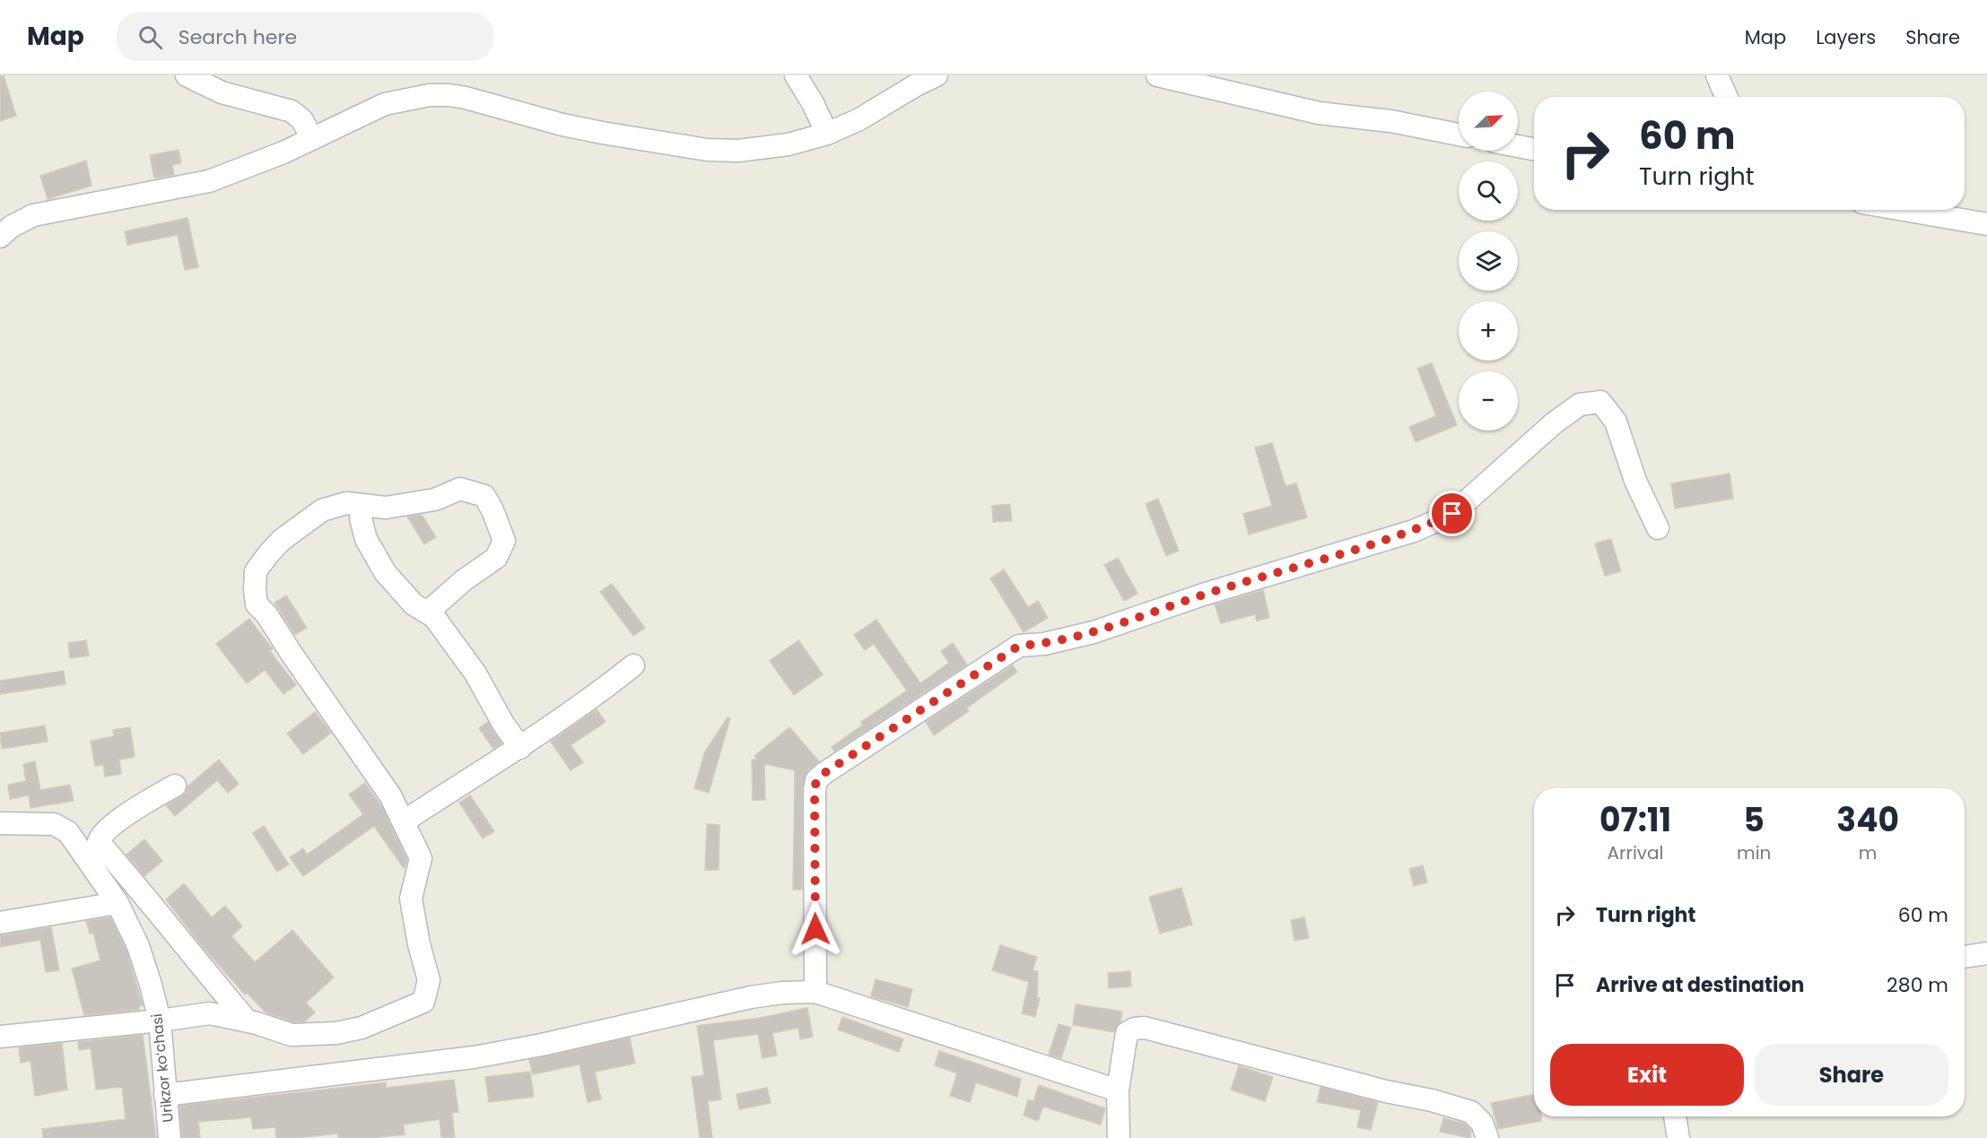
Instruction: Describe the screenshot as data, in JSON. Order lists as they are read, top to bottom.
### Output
{
  "streets": {
    "street": ["Urikzor koʻchasi"]
  },
  "north": "top right",
  "page": {
    "header": "Map",
    "search": "Search here",
    "nav": ["Map", "Layers", "Share"],
    "map_buttons": ["+", "−"],
    "turn": ["60 m", "Turn right"],
    "eta": [
      "07:11",
      "Arrival",
      "5",
      "min",
      "340",
      "m"
    ],
    "list": [
      {
        "name": "Turn right",
        "value": "60 m"
      },
      {
        "name": "Arrive at destination",
        "value": "280 m"
      }
    ],
    "buttons": ["Exit", "Share"]
  }
}
